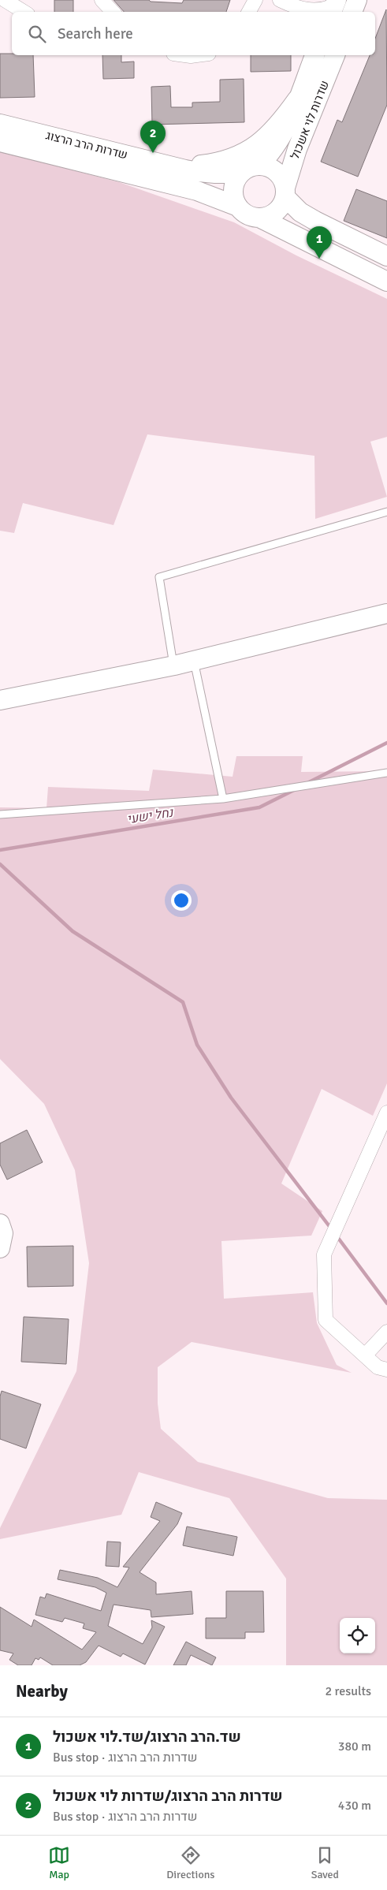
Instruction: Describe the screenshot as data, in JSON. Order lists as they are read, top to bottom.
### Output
{
  "streets": {
    "main road": ["שדרות לוי אשכול", "שדרות הרב הרצוג"]
  },
  "crossings": [
    ["שדרות לוי אשכול", "שדרות הרב הרצוג"]
  ],
  "water": ["נחל ישעי"],
  "page": {
    "search": "Search here",
    "pins": ["2", "1"],
    "heading": ["Nearby", "2 results"],
    "list": [
      {
        "mark": "1",
        "name": "שד.הרב הרצוג/שד.לוי אשכול",
        "note": "Bus stop · שדרות הרב הרצוג",
        "value": "380 m"
      },
      {
        "mark": "2",
        "name": "שדרות הרב הרצוג/שדרות לוי אשכול",
        "note": "Bus stop · שדרות הרב הרצוג",
        "value": "430 m"
      }
    ],
    "nav": ["Map", "Directions", "Saved"]
  }
}
